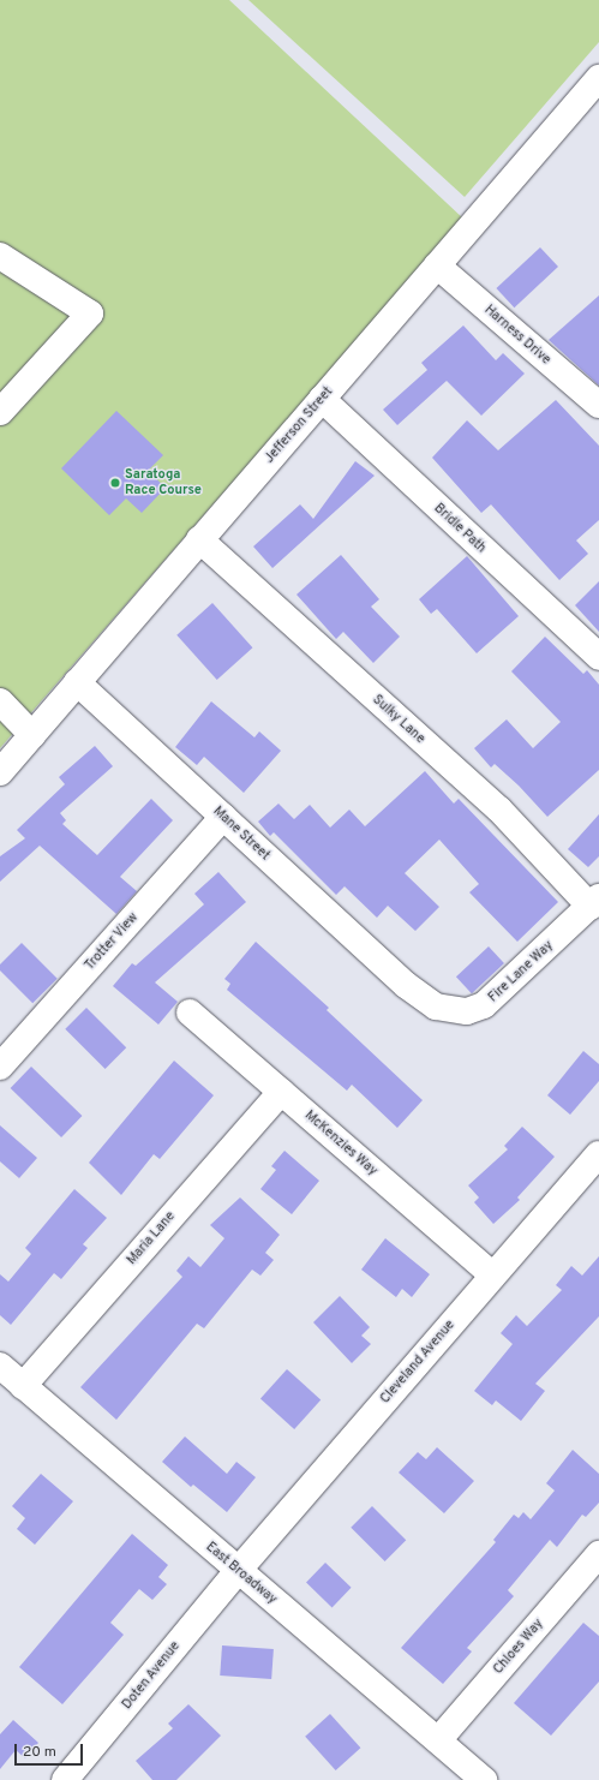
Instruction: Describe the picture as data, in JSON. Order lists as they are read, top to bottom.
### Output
{
  "streets": {
    "street": [
      "Harness Drive",
      "Jefferson Street",
      "Bridle Path",
      "Sulky Lane",
      "Mane Street",
      "Trotter View",
      "Fire Lane Way",
      "McKenzies Way",
      "Maria Lane",
      "Cleveland Avenue",
      "East Broadway",
      "Chloes Way",
      "Doten Avenue"
    ]
  },
  "crossings": [
    ["Harness Drive", "Jefferson Street"],
    ["Jefferson Street", "Bridle Path"],
    ["Jefferson Street", "Sulky Lane"],
    ["Jefferson Street", "Mane Street"],
    ["Sulky Lane", "Fire Lane Way"],
    ["Mane Street", "Trotter View"],
    ["Mane Street", "Fire Lane Way"],
    ["McKenzies Way", "Maria Lane"],
    ["McKenzies Way", "Cleveland Avenue"],
    ["Maria Lane", "East Broadway"],
    ["Cleveland Avenue", "East Broadway"],
    ["Cleveland Avenue", "Doten Avenue"],
    ["East Broadway", "Chloes Way"],
    ["East Broadway", "Doten Avenue"]
  ],
  "places": ["Saratoga Race Course"],
  "scale_bar": "20 m"
}
